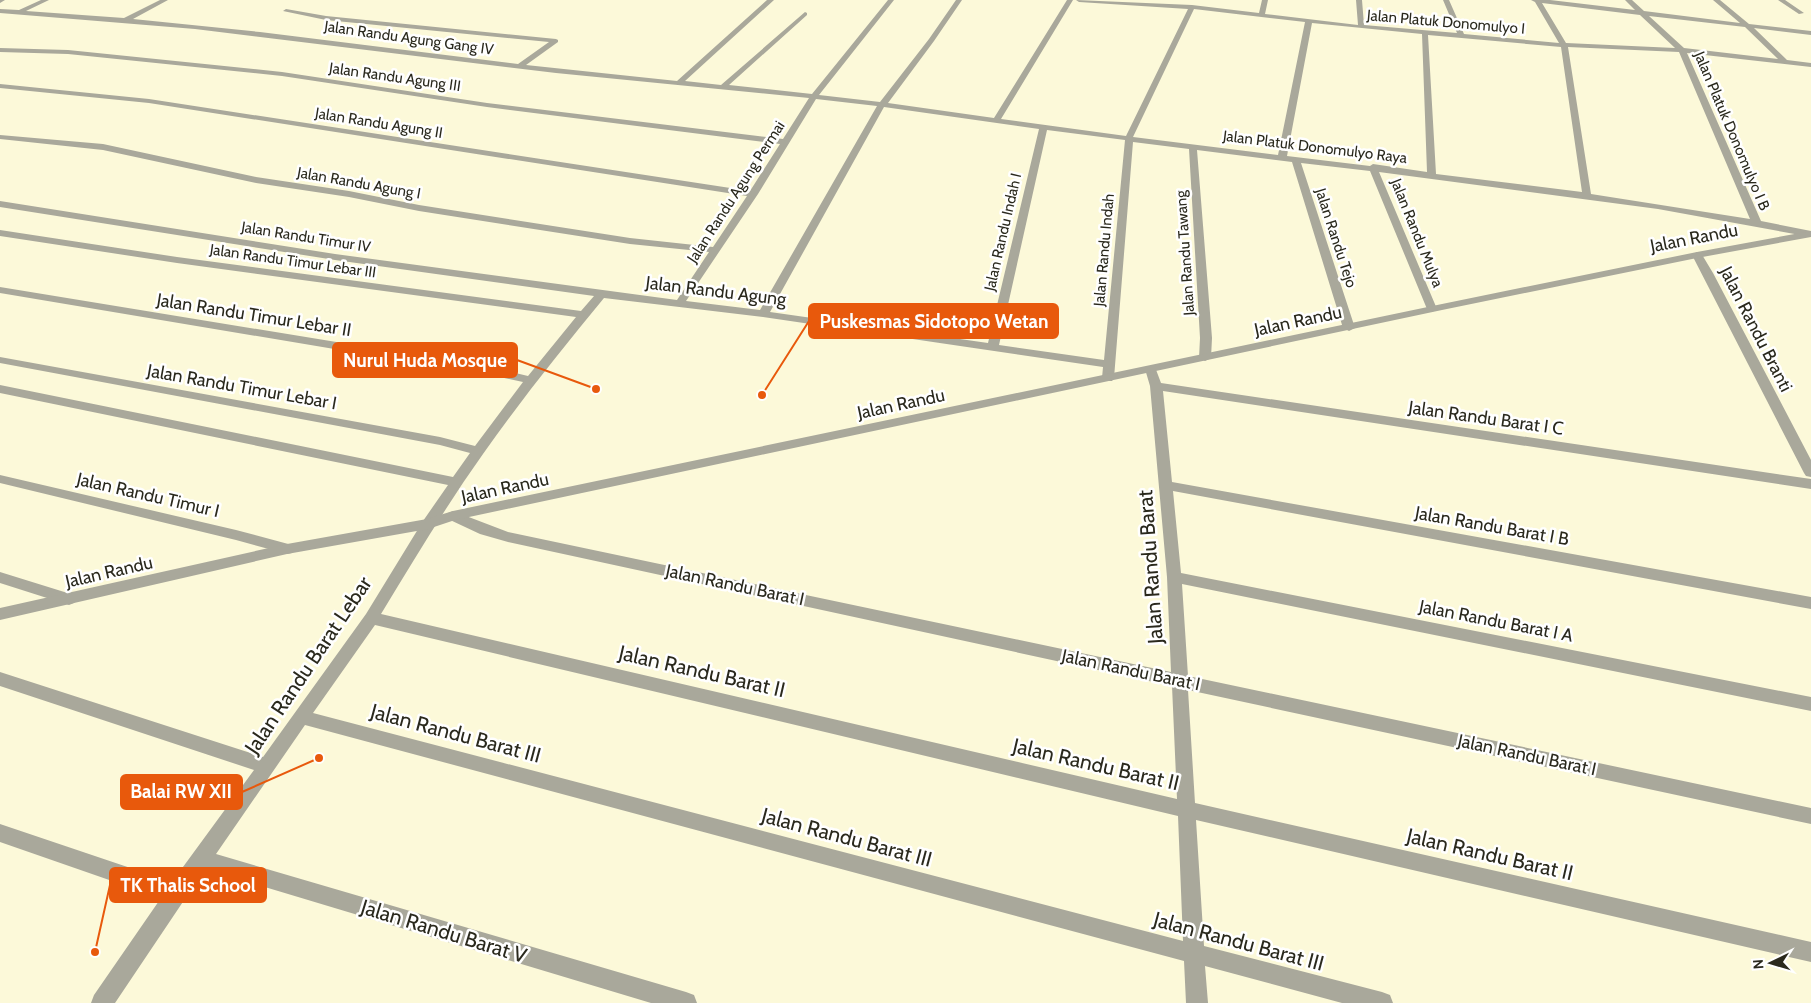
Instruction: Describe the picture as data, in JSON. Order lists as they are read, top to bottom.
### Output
{
  "streets": {
    "street": [
      "Jalan Platuk Donomulyo I",
      "Jalan Randu Agung Gang IV",
      "Jalan Randu Agung III",
      "Jalan Randu Agung II",
      "Jalan Platuk Donomulyo I B",
      "Jalan Platuk Donomulyo Raya",
      "Jalan Randu Agung I",
      "Jalan Randu Agung Permai",
      "Jalan Randu Indah I",
      "Jalan Randu Mulya",
      "Jalan Randu Timur IV",
      "Jalan Randu Tejo",
      "Jalan Randu",
      "Jalan Randu Indah",
      "Jalan Randu Tawang",
      "Jalan Randu Timur Lebar III",
      "Jalan Randu Agung",
      "Jalan Randu Timur Lebar II",
      "Jalan Randu Branti",
      "Jalan Randu Timur Lebar I",
      "Jalan Randu Barat I C",
      "Jalan Randu Timur I",
      "Jalan Randu Barat I B",
      "Jalan Randu Barat",
      "Jalan Randu Barat I",
      "Jalan Randu Barat I A",
      "Jalan Randu Barat Lebar",
      "Jalan Randu Barat II",
      "Jalan Randu Barat III",
      "Jalan Randu Barat V"
    ]
  },
  "crossings": [
    ["Jalan Platuk Donomulyo I", "Jalan Platuk Donomulyo I B"],
    ["Jalan Randu Agung Gang IV", "Jalan Platuk Donomulyo Raya"],
    ["Jalan Randu Agung Gang IV", "Jalan Randu Agung Permai"],
    ["Jalan Randu Agung III", "Jalan Randu Agung Permai"],
    ["Jalan Randu Agung II", "Jalan Randu Agung Permai"],
    ["Jalan Platuk Donomulyo I B", "Jalan Platuk Donomulyo Raya"],
    ["Jalan Platuk Donomulyo Raya", "Jalan Randu Agung Permai"],
    ["Jalan Platuk Donomulyo Raya", "Jalan Randu Indah I"],
    ["Jalan Platuk Donomulyo Raya", "Jalan Randu Mulya"],
    ["Jalan Platuk Donomulyo Raya", "Jalan Randu Tejo"],
    ["Jalan Platuk Donomulyo Raya", "Jalan Randu"],
    ["Jalan Platuk Donomulyo Raya", "Jalan Randu Indah"],
    ["Jalan Platuk Donomulyo Raya", "Jalan Randu Tawang"],
    ["Jalan Randu Agung I", "Jalan Randu Agung Permai"],
    ["Jalan Randu Agung Permai", "Jalan Randu Agung"],
    ["Jalan Randu Indah I", "Jalan Randu Agung"],
    ["Jalan Randu Mulya", "Jalan Randu"],
    ["Jalan Randu Timur IV", "Jalan Randu Agung"],
    ["Jalan Randu Timur IV", "Jalan Randu Barat Lebar"],
    ["Jalan Randu Tejo", "Jalan Randu"],
    ["Jalan Randu", "Jalan Randu Tawang"],
    ["Jalan Randu", "Jalan Randu Branti"],
    ["Jalan Randu", "Jalan Randu Timur I"],
    ["Jalan Randu", "Jalan Randu Barat"],
    ["Jalan Randu", "Jalan Randu Barat I"],
    ["Jalan Randu", "Jalan Randu Barat Lebar"],
    ["Jalan Randu Indah", "Jalan Randu Agung"],
    ["Jalan Randu Timur Lebar III", "Jalan Randu Barat Lebar"],
    ["Jalan Randu Agung", "Jalan Randu Barat Lebar"],
    ["Jalan Randu Timur Lebar II", "Jalan Randu Barat Lebar"],
    ["Jalan Randu Timur Lebar I", "Jalan Randu Barat Lebar"],
    ["Jalan Randu Barat I C", "Jalan Randu Barat"],
    ["Jalan Randu Barat I B", "Jalan Randu Barat"],
    ["Jalan Randu Barat", "Jalan Randu Barat I"],
    ["Jalan Randu Barat", "Jalan Randu Barat I A"],
    ["Jalan Randu Barat", "Jalan Randu Barat II"],
    ["Jalan Randu Barat", "Jalan Randu Barat III"],
    ["Jalan Randu Barat Lebar", "Jalan Randu Barat II"],
    ["Jalan Randu Barat Lebar", "Jalan Randu Barat III"],
    ["Jalan Randu Barat Lebar", "Jalan Randu Barat V"]
  ],
  "places": [
    "Nurul Huda Mosque",
    "Puskesmas Sidotopo Wetan",
    "Balai RW XII",
    "TK Thalis School"
  ],
  "north": "left"
}
